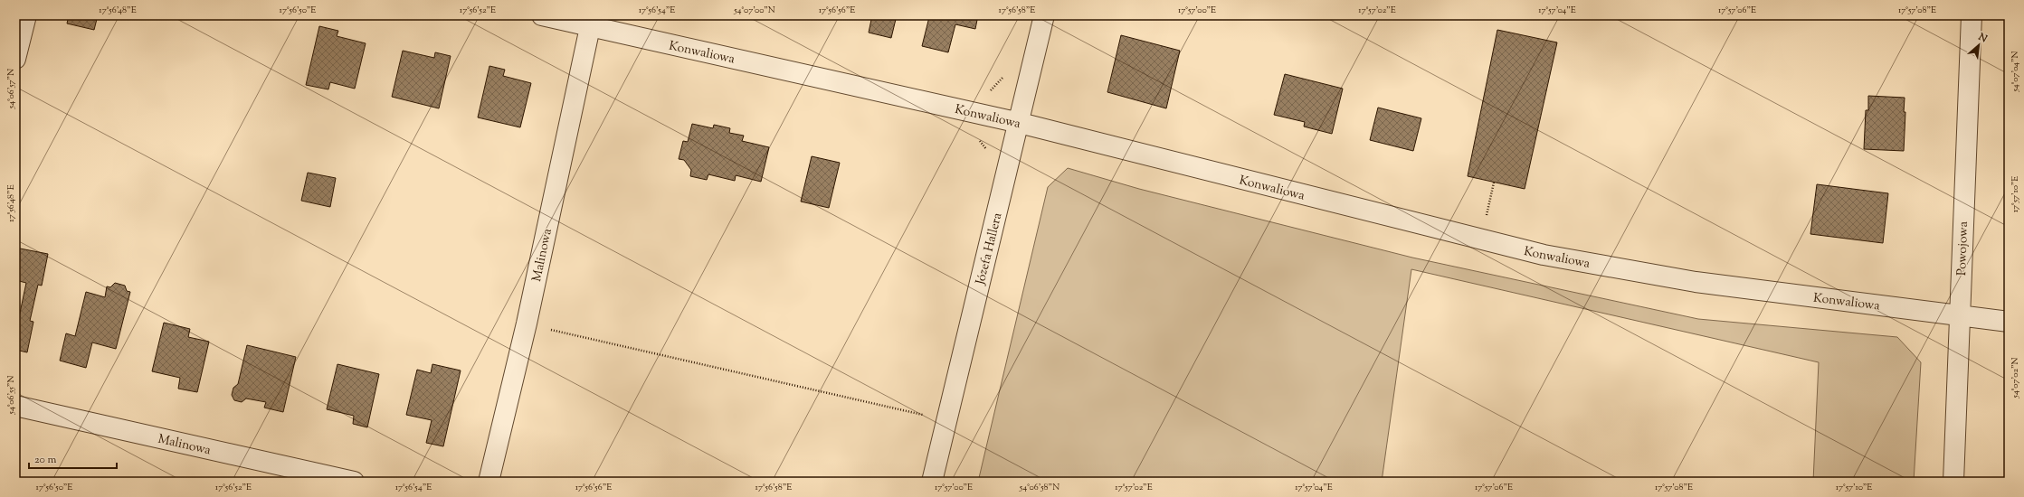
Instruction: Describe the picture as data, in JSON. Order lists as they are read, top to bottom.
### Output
{
  "streets": {
    "street": [
      "Konwaliowa",
      "Józefa Hallera",
      "Powojowa",
      "Malinowa"
    ]
  },
  "crossings": [
    ["Konwaliowa", "Józefa Hallera"],
    ["Konwaliowa", "Powojowa"],
    ["Konwaliowa", "Malinowa"]
  ],
  "scale_bar": "20 m",
  "north": "top right",
  "coordinates": [
    "17°56'48\"E",
    "17°56'50\"E",
    "17°56'52\"E",
    "17°56'54\"E",
    "54°07'00\"N",
    "17°56'56\"E",
    "17°56'58\"E",
    "17°57'00\"E",
    "17°57'02\"E",
    "17°57'04\"E",
    "17°57'06\"E",
    "17°57'08\"E",
    "54°07'04\"N",
    "54°06'57\"N",
    "17°57'10\"E",
    "54°07'02\"N",
    "54°06'55\"N",
    "54°06'58\"N"
  ]
}
